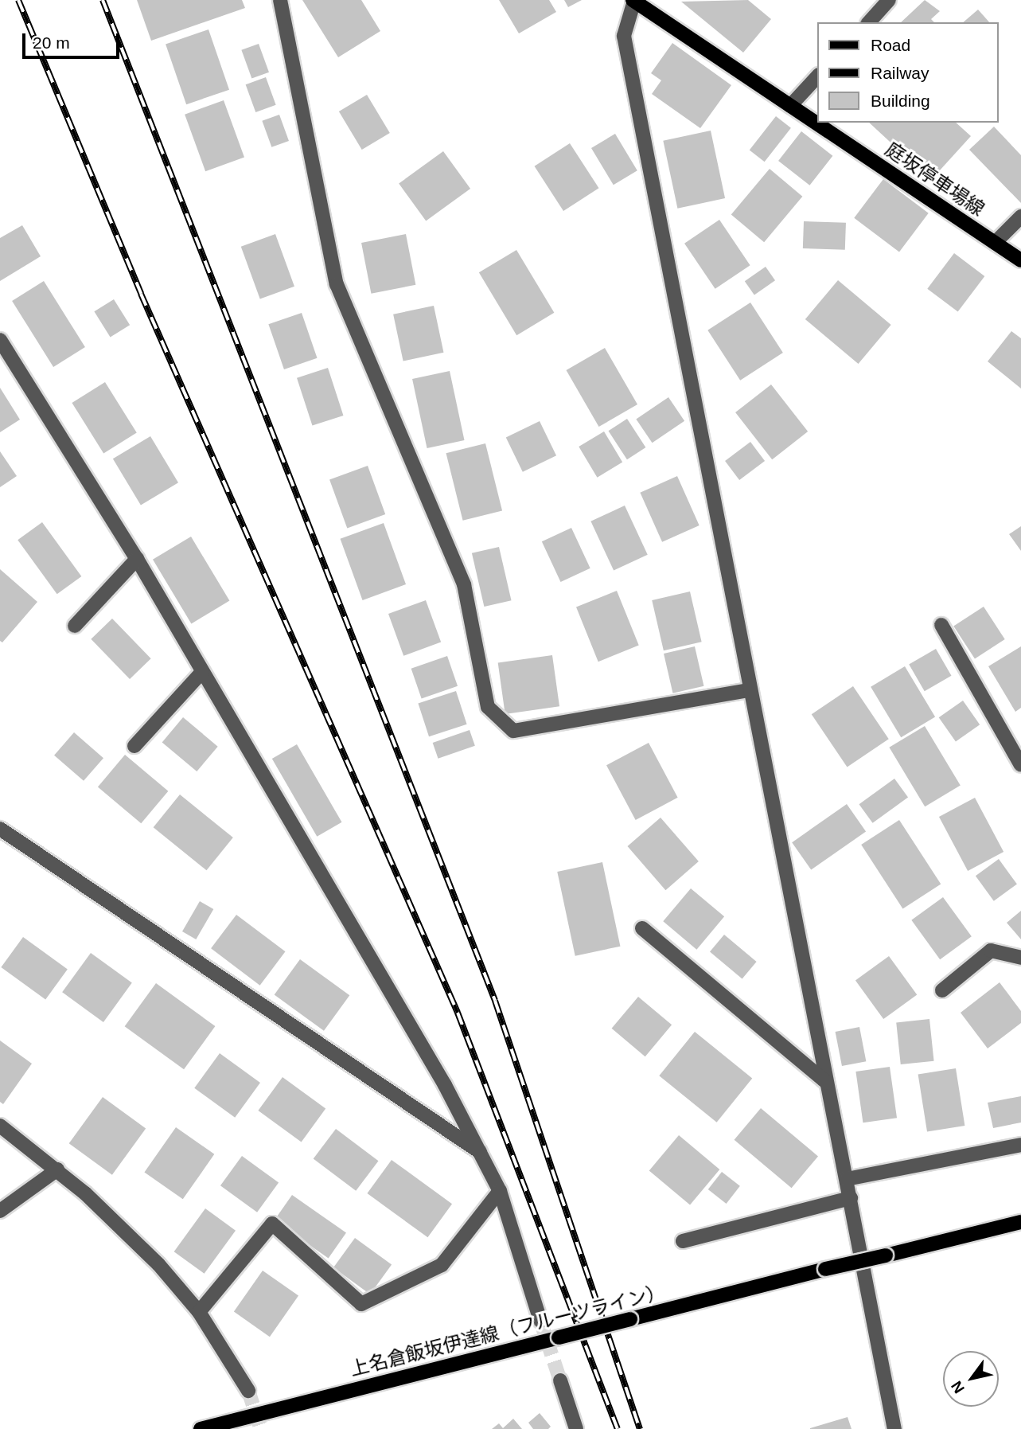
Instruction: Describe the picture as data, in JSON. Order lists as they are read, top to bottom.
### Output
{
  "streets": {
    "main road": ["庭坂停車場線", "上名倉飯坂伊達線（フルーツライン）"]
  },
  "legend": ["Road", "Railway", "Building"],
  "scale_bar": "20 m",
  "north": "bottom left"
}
